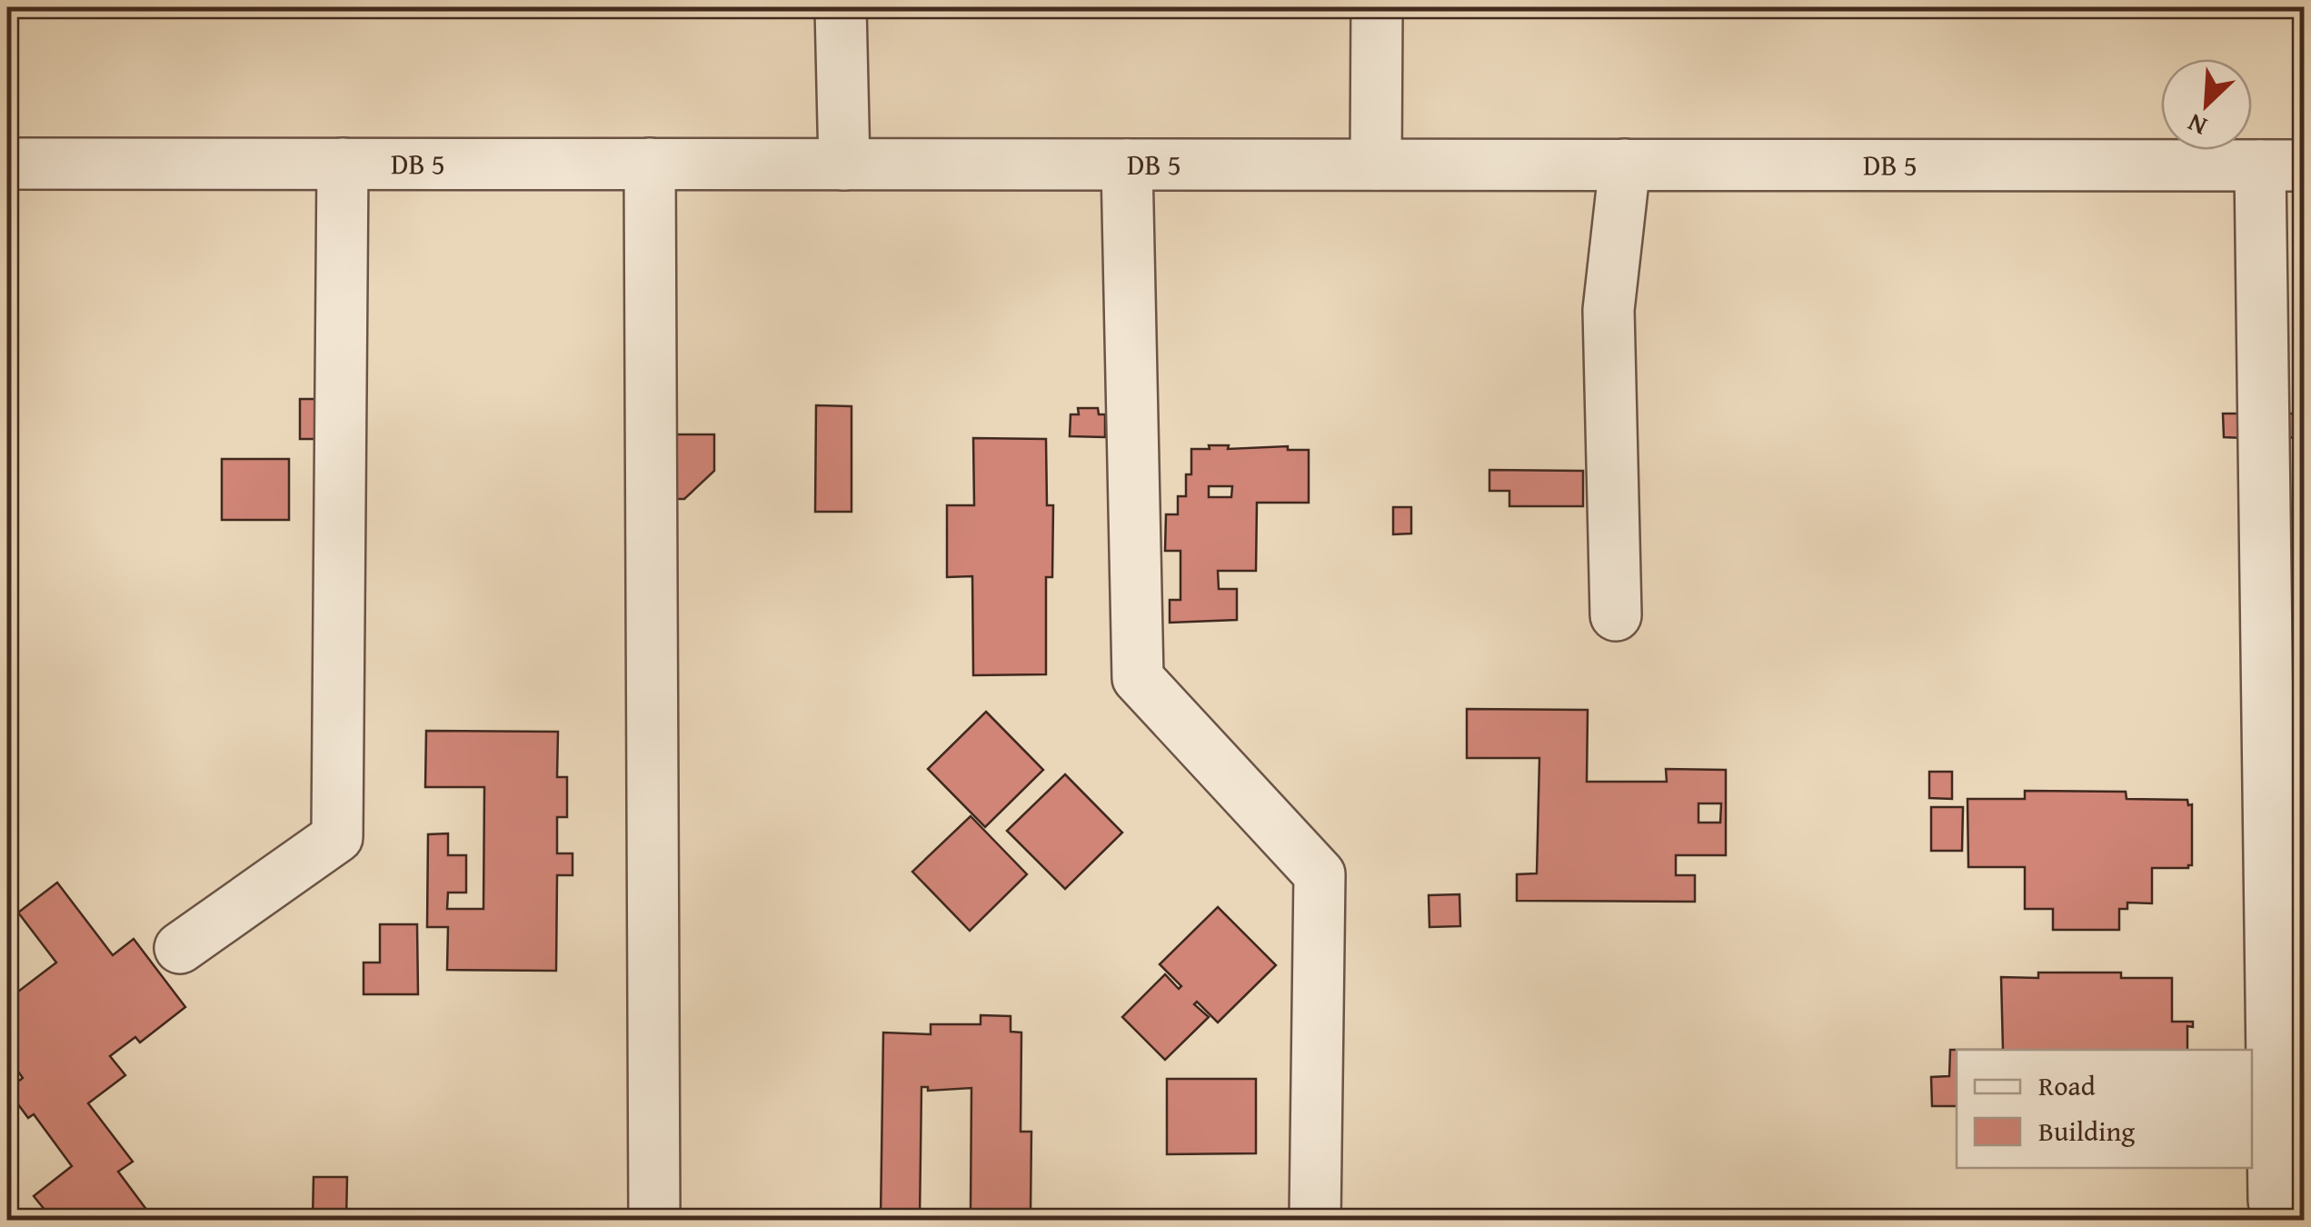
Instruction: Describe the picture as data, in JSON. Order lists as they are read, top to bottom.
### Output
{
  "streets": {
    "street": ["DB 5"]
  },
  "legend": ["Road", "Building"],
  "north": "bottom left"
}
